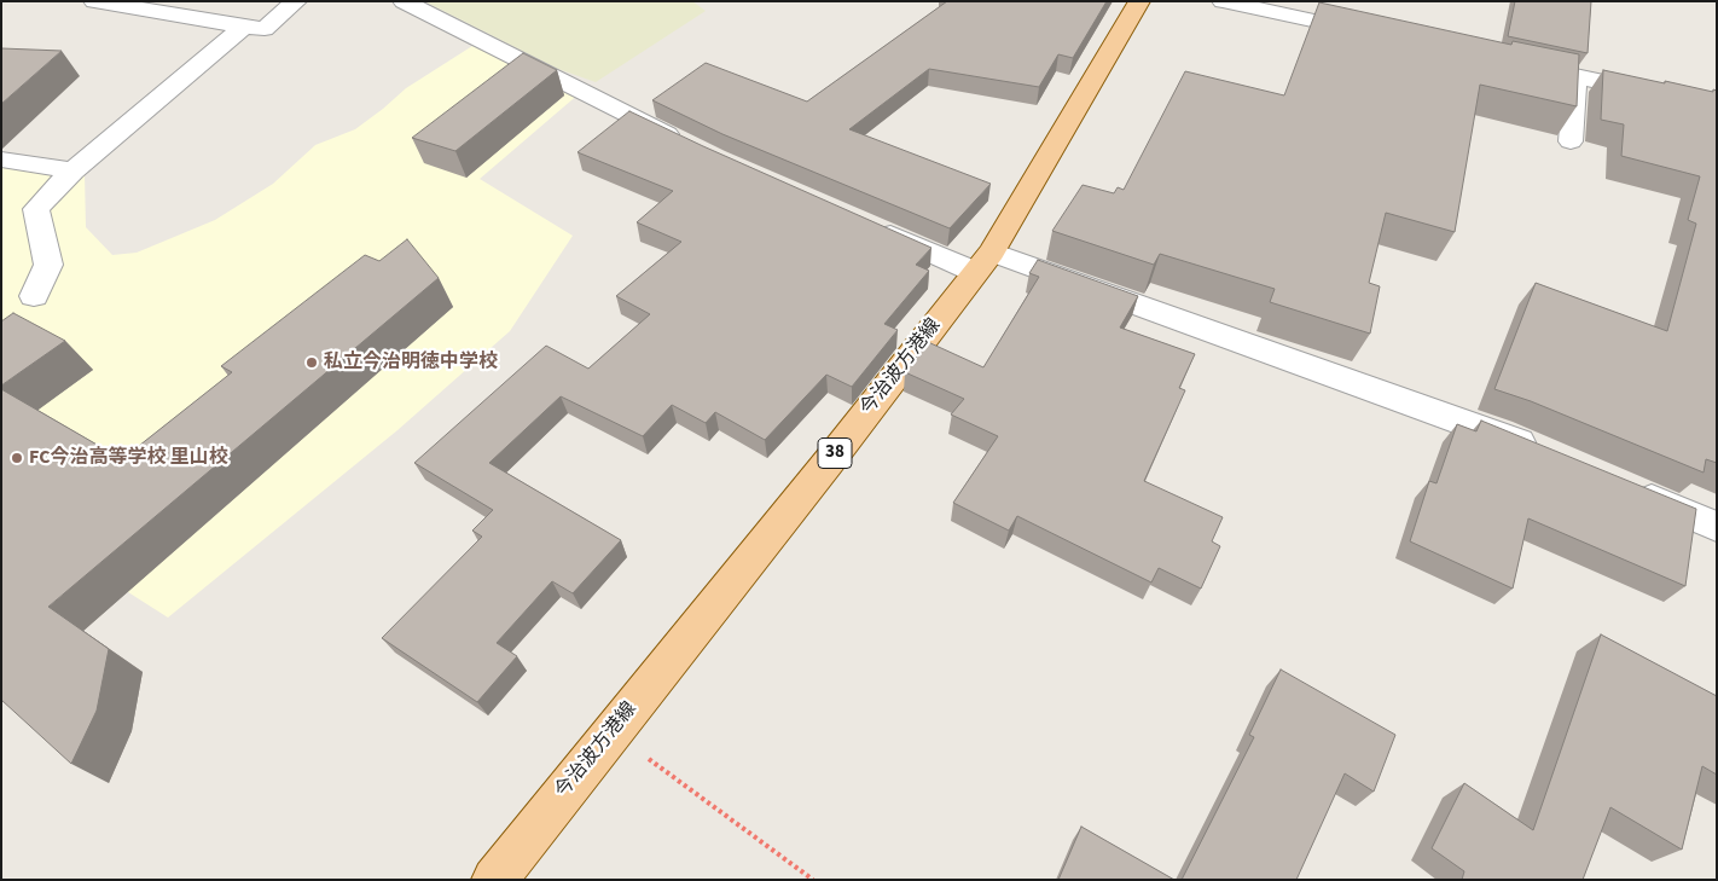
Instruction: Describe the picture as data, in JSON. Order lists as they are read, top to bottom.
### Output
{
  "streets": {
    "main road": ["今治波方港線", "38"]
  },
  "places": ["私立今治明徳中学校", "FC今治高等学校 里山校"]
}
